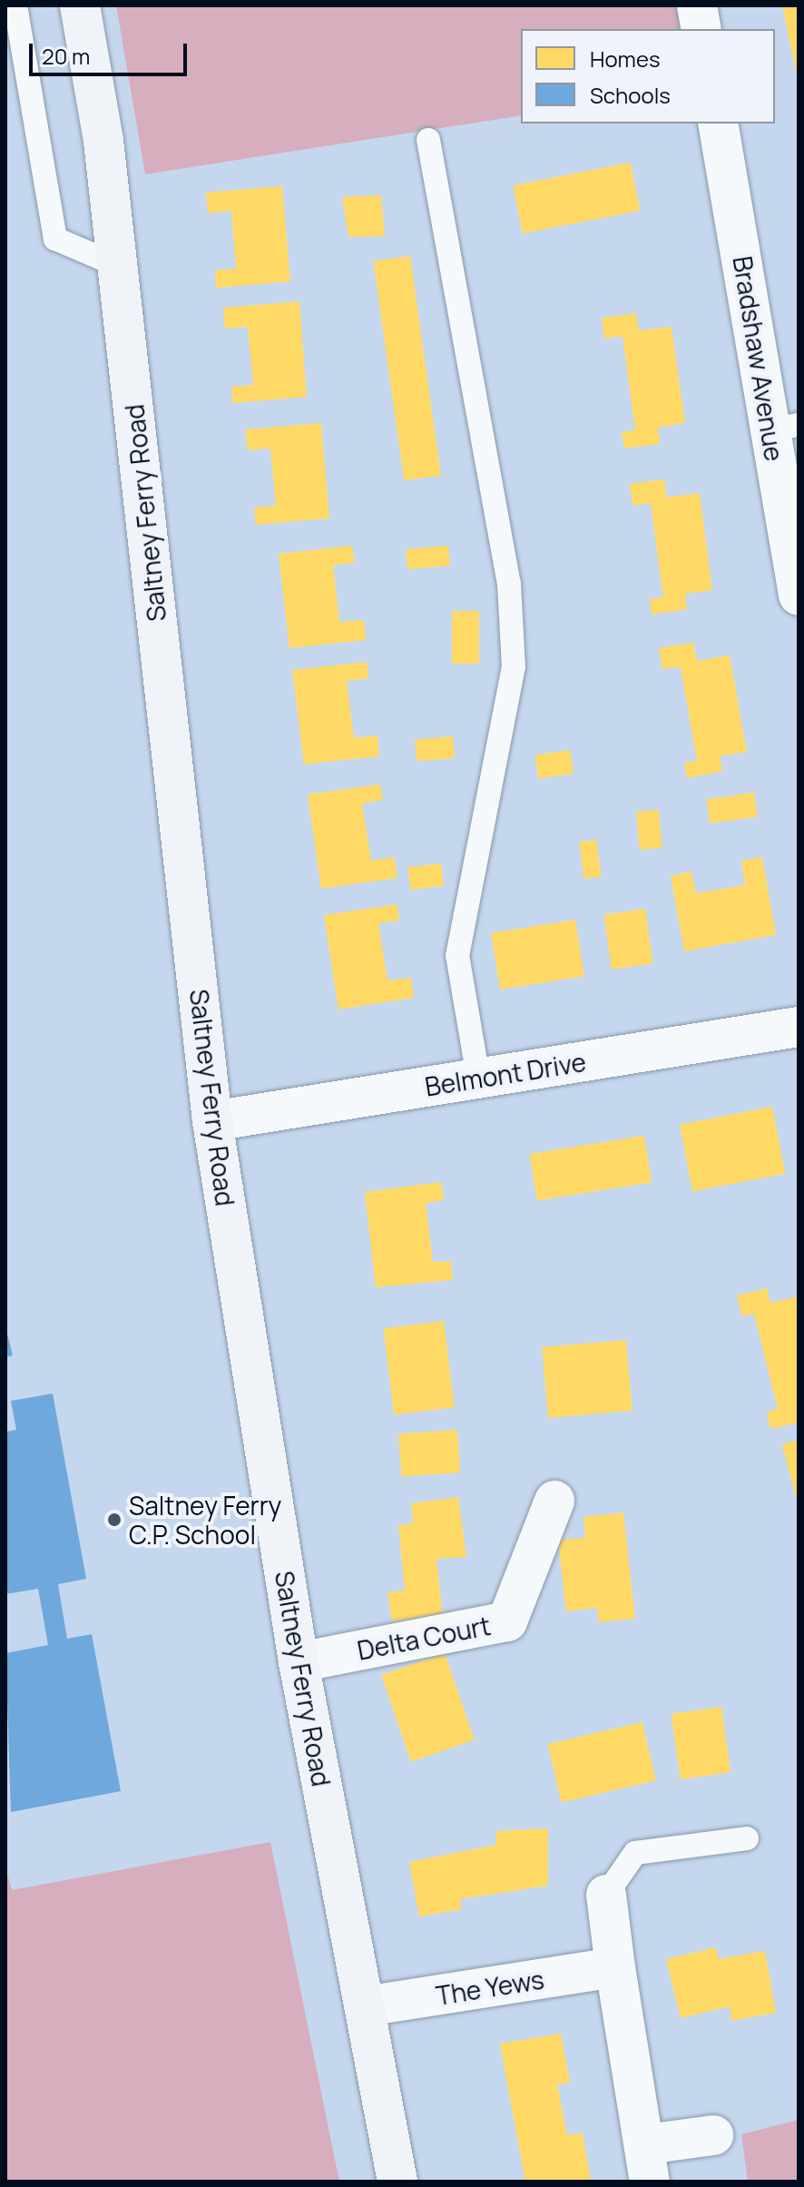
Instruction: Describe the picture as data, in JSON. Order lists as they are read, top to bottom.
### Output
{
  "streets": {
    "main road": ["Saltney Ferry Road"],
    "street": [
      "Bradshaw Avenue",
      "Belmont Drive",
      "Delta Court",
      "The Yews"
    ]
  },
  "crossings": [
    ["Saltney Ferry Road", "Belmont Drive"],
    ["Saltney Ferry Road", "Delta Court"],
    ["Saltney Ferry Road", "The Yews"]
  ],
  "places": ["Saltney Ferry C.P. School"],
  "legend": ["Homes", "Schools"],
  "scale_bar": "20 m"
}
